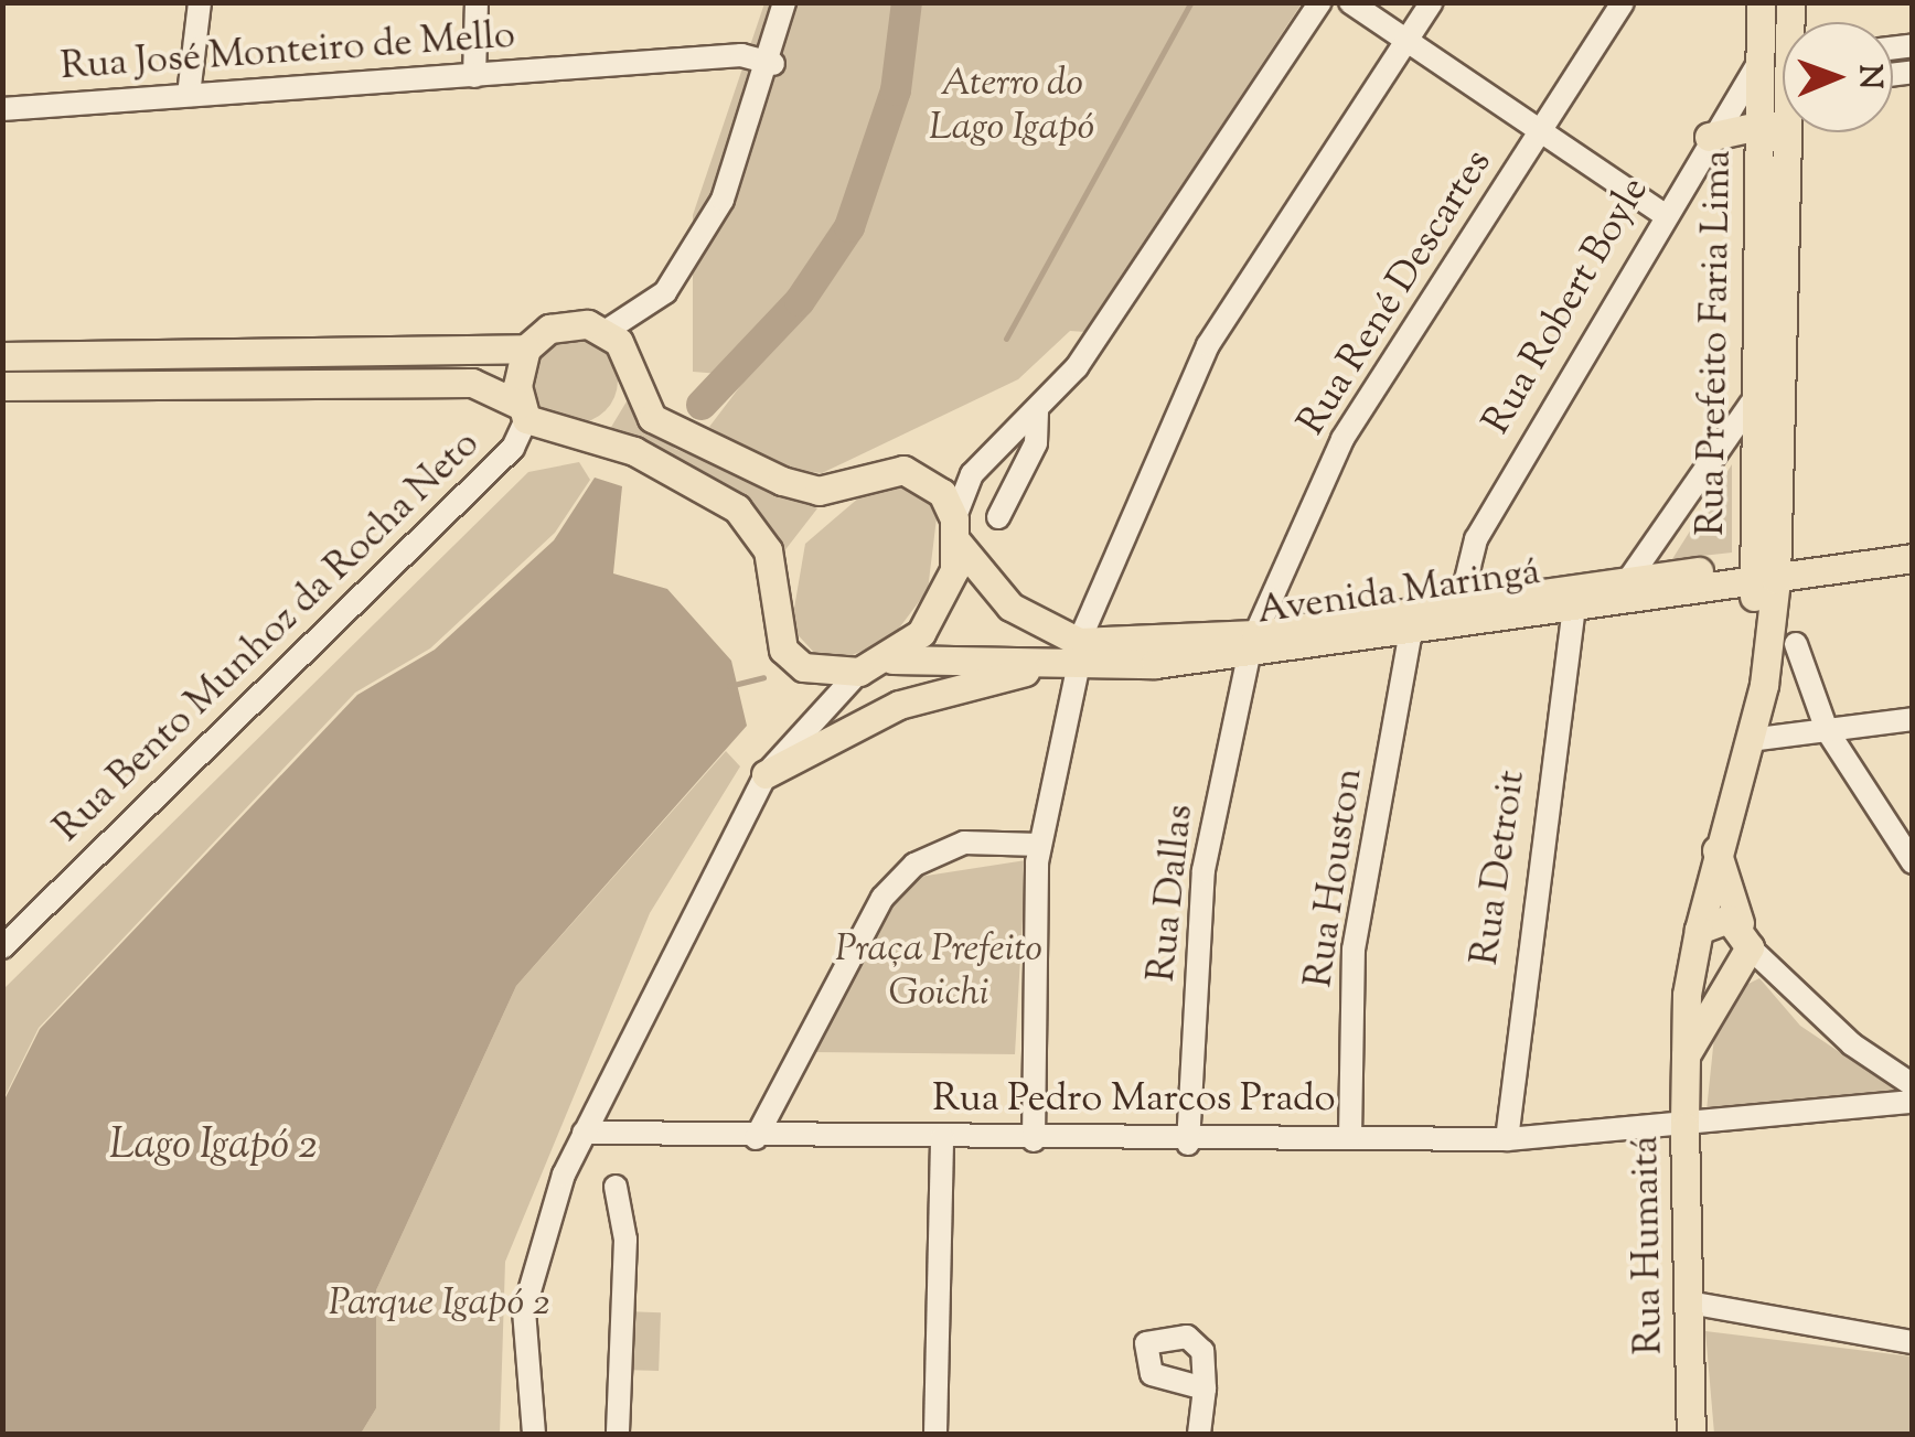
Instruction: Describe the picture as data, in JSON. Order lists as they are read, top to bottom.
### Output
{
  "streets": {
    "main road": ["Rua Prefeito Faria Lima", "Avenida Maringá", "Rua Humaitá"],
    "street": [
      "Rua José Monteiro de Mello",
      "Rua René Descartes",
      "Rua Robert Boyle",
      "Rua Bento Munhoz da Rocha Neto",
      "Rua Detroit",
      "Rua Houston",
      "Rua Dallas",
      "Rua Pedro Marcos Prado"
    ]
  },
  "crossings": [
    ["Rua René Descartes", "Avenida Maringá"],
    ["Rua René Descartes", "Rua Dallas"],
    ["Rua Robert Boyle", "Avenida Maringá"],
    ["Rua Prefeito Faria Lima", "Avenida Maringá"],
    ["Rua Prefeito Faria Lima", "Rua Humaitá"],
    ["Avenida Maringá", "Rua Bento Munhoz da Rocha Neto"],
    ["Avenida Maringá", "Rua Detroit"],
    ["Avenida Maringá", "Rua Houston"],
    ["Avenida Maringá", "Rua Dallas"],
    ["Rua Detroit", "Rua Pedro Marcos Prado"],
    ["Rua Houston", "Rua Pedro Marcos Prado"],
    ["Rua Dallas", "Rua Pedro Marcos Prado"],
    ["Rua Pedro Marcos Prado", "Rua Humaitá"]
  ],
  "water": ["Lago Igapó 2"],
  "parks": ["Aterro do Lago Igapó", "Praça Prefeito Goichi", "Parque Igapó 2"],
  "north": "right"
}
